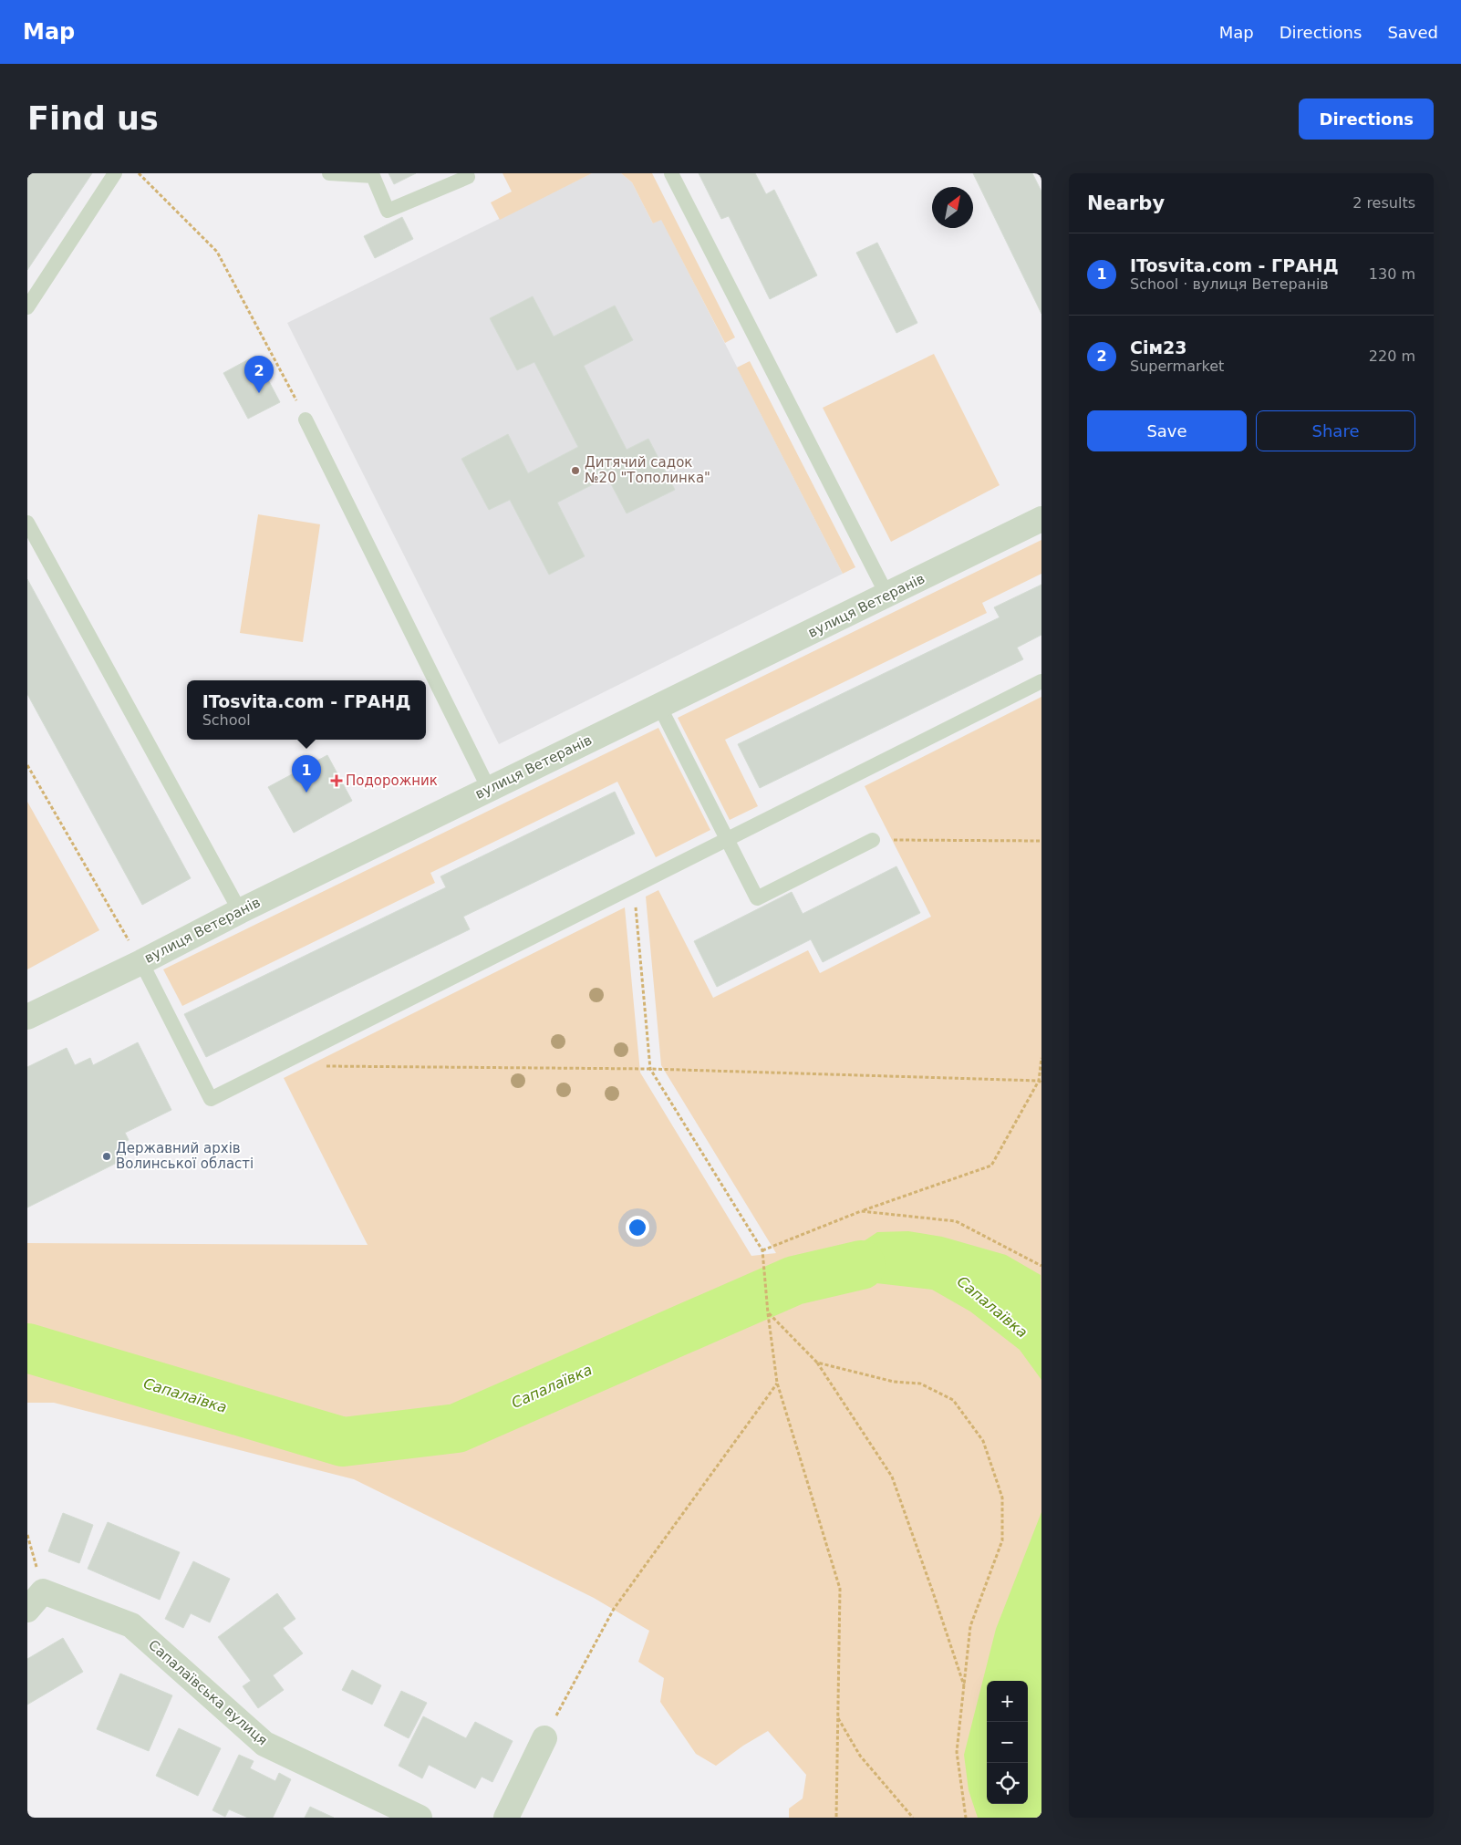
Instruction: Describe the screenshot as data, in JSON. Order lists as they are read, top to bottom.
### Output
{
  "streets": {
    "street": ["вулиця Ветеранів", "Сапалаївська вулиця"]
  },
  "water": ["Сапалаївка"],
  "places": {
    "other": ["Дитячий садок №20 \"Тополинка\"", "Державний архів Волинської області"],
    "health": ["Подорожник"]
  },
  "north": "top right",
  "page": {
    "header": "Map",
    "nav": ["Map", "Directions", "Saved"],
    "buttons": [
      "Directions",
      ["Save", "Share"]
    ],
    "title": "Find us",
    "heading": ["Nearby", "2 results"],
    "list": [
      {
        "mark": "1",
        "name": "ITosvita.com - ГРАНД",
        "note": "School · вулиця Ветеранів",
        "value": "130 m"
      },
      {
        "mark": "2",
        "name": "Сім23",
        "note": "Supermarket",
        "value": "220 m"
      }
    ],
    "pins": ["2", "1"],
    "popup": ["ITosvita.com - ГРАНД", "School"],
    "map_buttons": ["+", "−"]
  }
}
